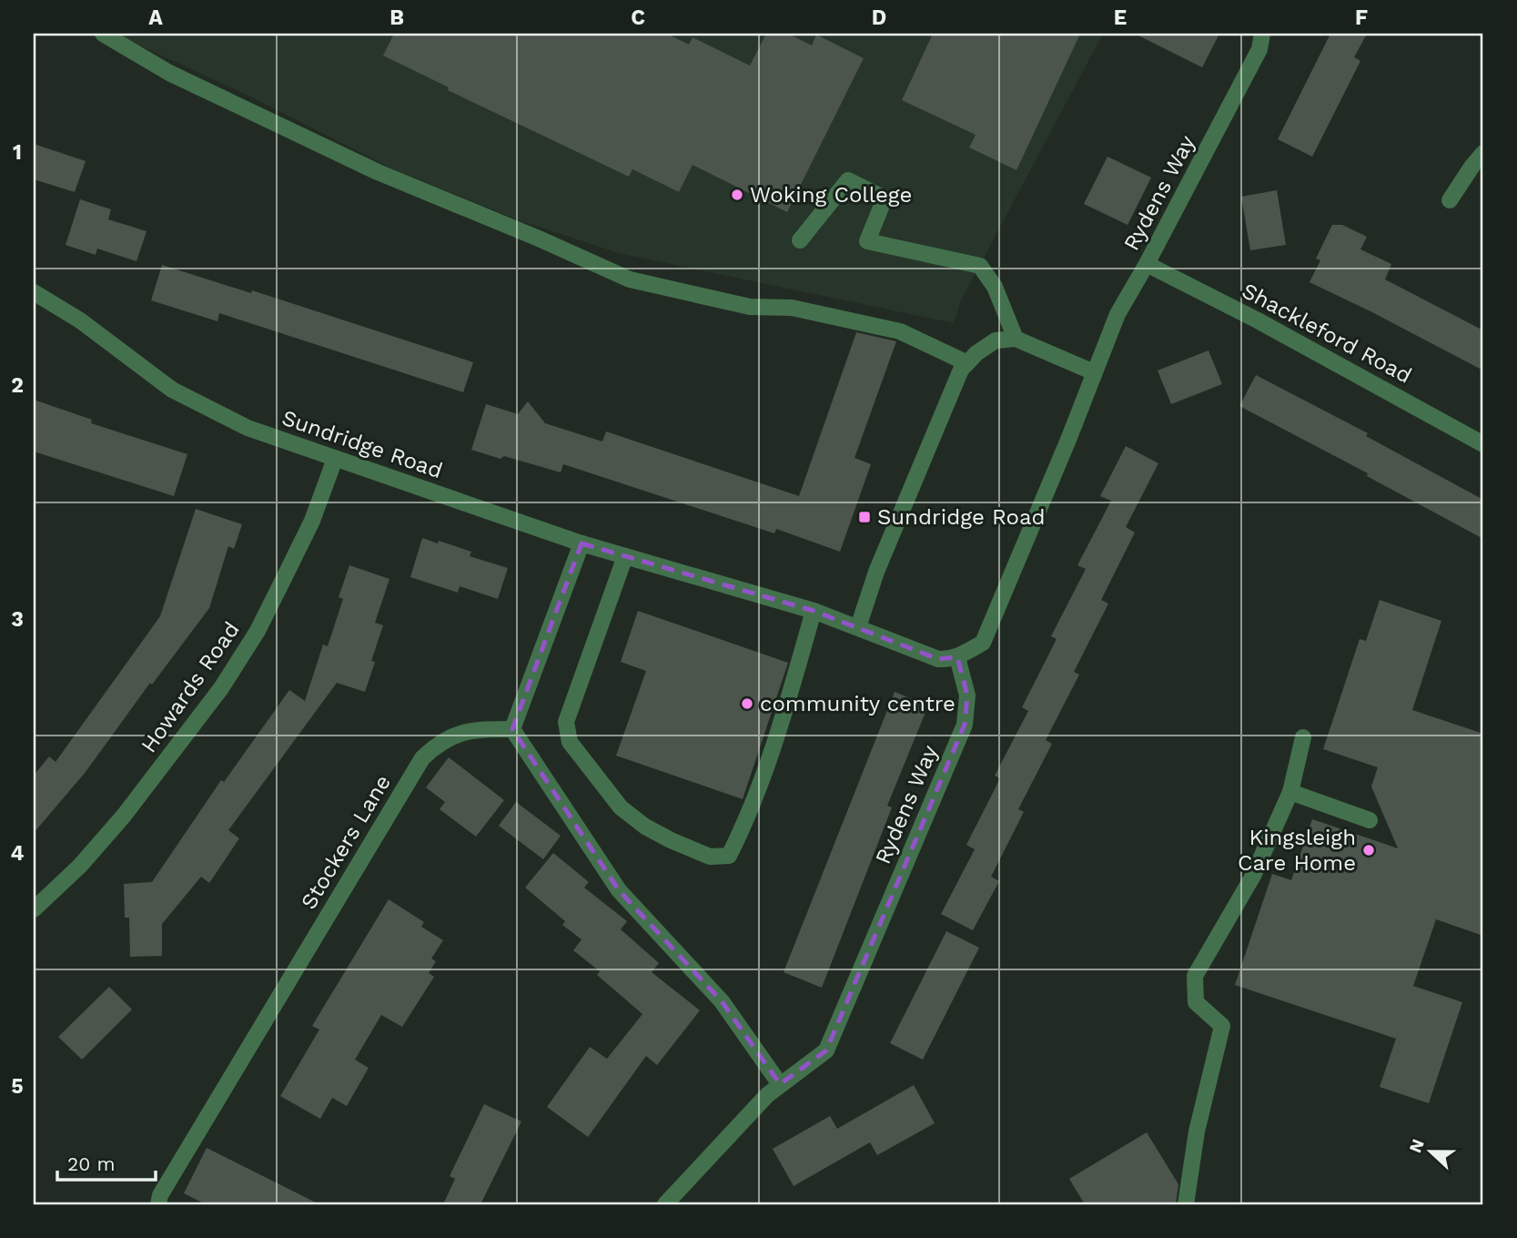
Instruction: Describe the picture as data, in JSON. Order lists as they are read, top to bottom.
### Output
{
  "streets": {
    "street": [
      "Rydens Way",
      "Shackleford Road",
      "Sundridge Road",
      "Howards Road",
      "Stockers Lane"
    ]
  },
  "crossings": [
    ["Rydens Way", "Shackleford Road"],
    ["Rydens Way", "Sundridge Road"],
    ["Sundridge Road", "Howards Road"]
  ],
  "places": {
    "other": ["Woking College", "community centre", "Kingsleigh Care Home"],
    "transit": ["Sundridge Road"]
  },
  "scale_bar": "20 m",
  "north": "left",
  "grid": {
    "columns": [
      "A",
      "B",
      "C",
      "D",
      "E",
      "F"
    ],
    "rows": [
      "1",
      "2",
      "3",
      "4",
      "5"
    ]
  }
}
